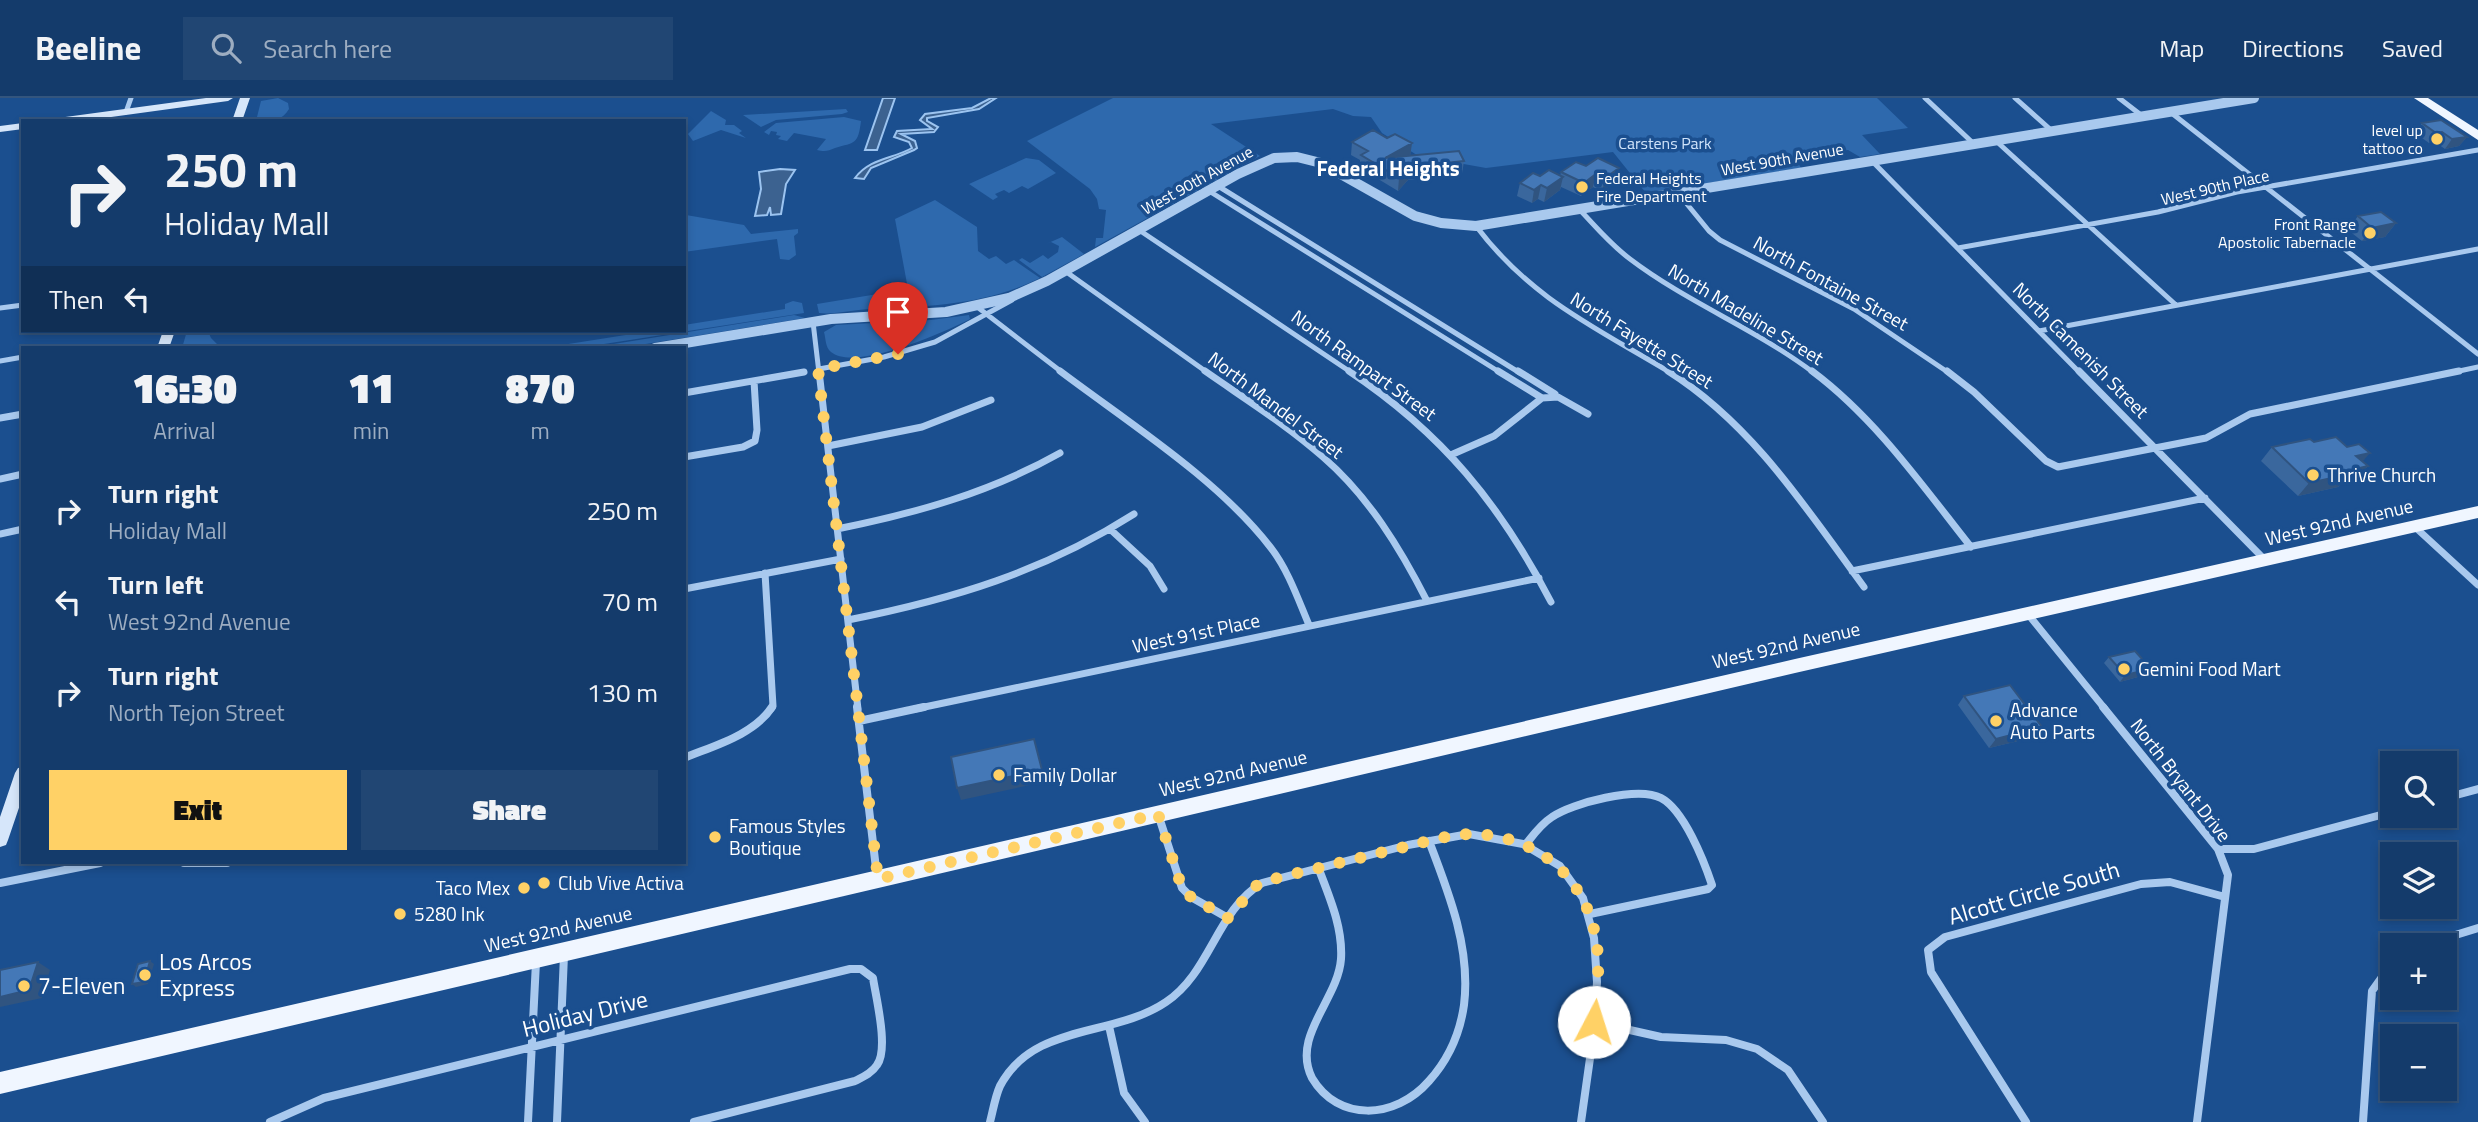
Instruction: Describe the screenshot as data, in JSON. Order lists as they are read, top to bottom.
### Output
{
  "streets": {
    "main road": ["West 92nd Avenue"],
    "street": [
      "West 90th Avenue",
      "West 90th Place",
      "North Fontaine Street",
      "North Madeline Street",
      "North Fayette Street",
      "North Camenish Street",
      "North Rampart Street",
      "North Mandel Street",
      "West 91st Place",
      "North Bryant Drive",
      "Alcott Circle South",
      "Holiday Drive"
    ]
  },
  "crossings": [
    ["West 90th Avenue", "North Fontaine Street"],
    ["West 90th Avenue", "North Madeline Street"],
    ["West 90th Avenue", "North Fayette Street"],
    ["West 90th Avenue", "North Camenish Street"],
    ["West 90th Avenue", "North Rampart Street"],
    ["West 90th Avenue", "North Mandel Street"],
    ["West 90th Place", "North Camenish Street"],
    ["North Fontaine Street", "North Camenish Street"],
    ["North Camenish Street", "West 92nd Avenue"],
    ["North Rampart Street", "West 91st Place"],
    ["North Mandel Street", "West 91st Place"],
    ["West 92nd Avenue", "North Bryant Drive"],
    ["North Bryant Drive", "Alcott Circle South"]
  ],
  "districts": ["Federal Heights"],
  "parks": ["Carstens Park"],
  "places": [
    "level up tattoo co",
    "Federal Heights Fire Department",
    "Front Range Apostolic Tabernacle",
    "Thrive Church",
    "Gemini Food Mart",
    "Advance Auto Parts",
    "Family Dollar",
    "Famous Styles Boutique",
    "Club Vive Activa",
    "Taco Mex",
    "5280 Ink",
    "Los Arcos Express",
    "7-Eleven"
  ],
  "page": {
    "header": "Beeline",
    "search": "Search here",
    "nav": ["Map", "Directions", "Saved"],
    "turn": ["250 m", "Holiday Mall"],
    "then": "Then",
    "eta": [
      "16:30",
      "Arrival",
      "11",
      "min",
      "870",
      "m"
    ],
    "list": [
      {
        "name": "Turn right",
        "note": "Holiday Mall",
        "value": "250 m"
      },
      {
        "name": "Turn left",
        "note": "West 92nd Avenue",
        "value": "70 m"
      },
      {
        "name": "Turn right",
        "note": "North Tejon Street",
        "value": "130 m"
      }
    ],
    "map_buttons": ["+", "−"],
    "buttons": ["Exit", "Share"]
  }
}
